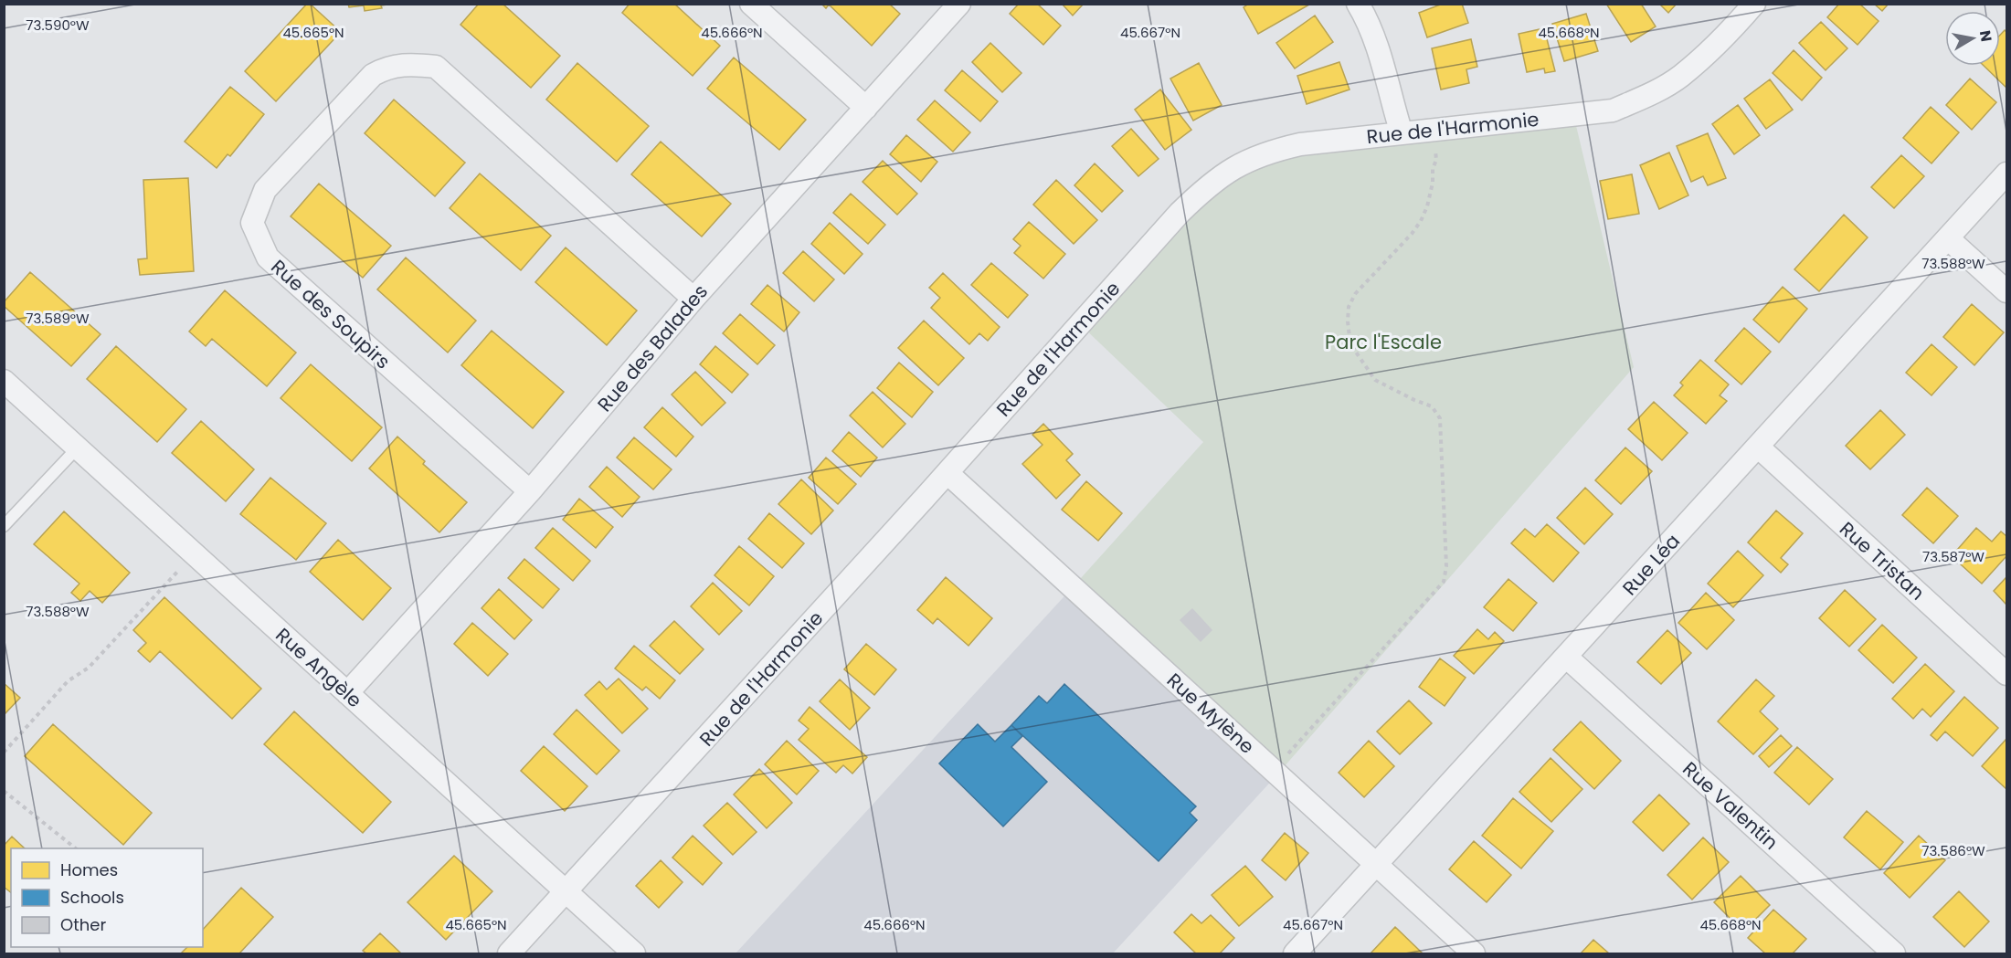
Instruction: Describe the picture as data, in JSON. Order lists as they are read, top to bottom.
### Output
{
  "streets": {
    "street": [
      "Rue de l'Harmonie",
      "Rue des Soupirs",
      "Rue des Balades",
      "Rue Tristan",
      "Rue Léa",
      "Rue Angèle",
      "Rue Mylène",
      "Rue Valentin"
    ]
  },
  "crossings": [
    ["Rue de l'Harmonie", "Rue Angèle"],
    ["Rue de l'Harmonie", "Rue Mylène"],
    ["Rue des Soupirs", "Rue des Balades"],
    ["Rue des Balades", "Rue Angèle"],
    ["Rue Tristan", "Rue Léa"],
    ["Rue Léa", "Rue Mylène"],
    ["Rue Léa", "Rue Valentin"]
  ],
  "parks": ["Parc l'Escale"],
  "legend": ["Homes", "Schools", "Other"],
  "north": "right",
  "coordinates": [
    "73.590°W",
    "45.665°N",
    "45.666°N",
    "45.667°N",
    "45.668°N",
    "73.588°W",
    "73.589°W",
    "73.587°W",
    "73.586°W"
  ]
}
